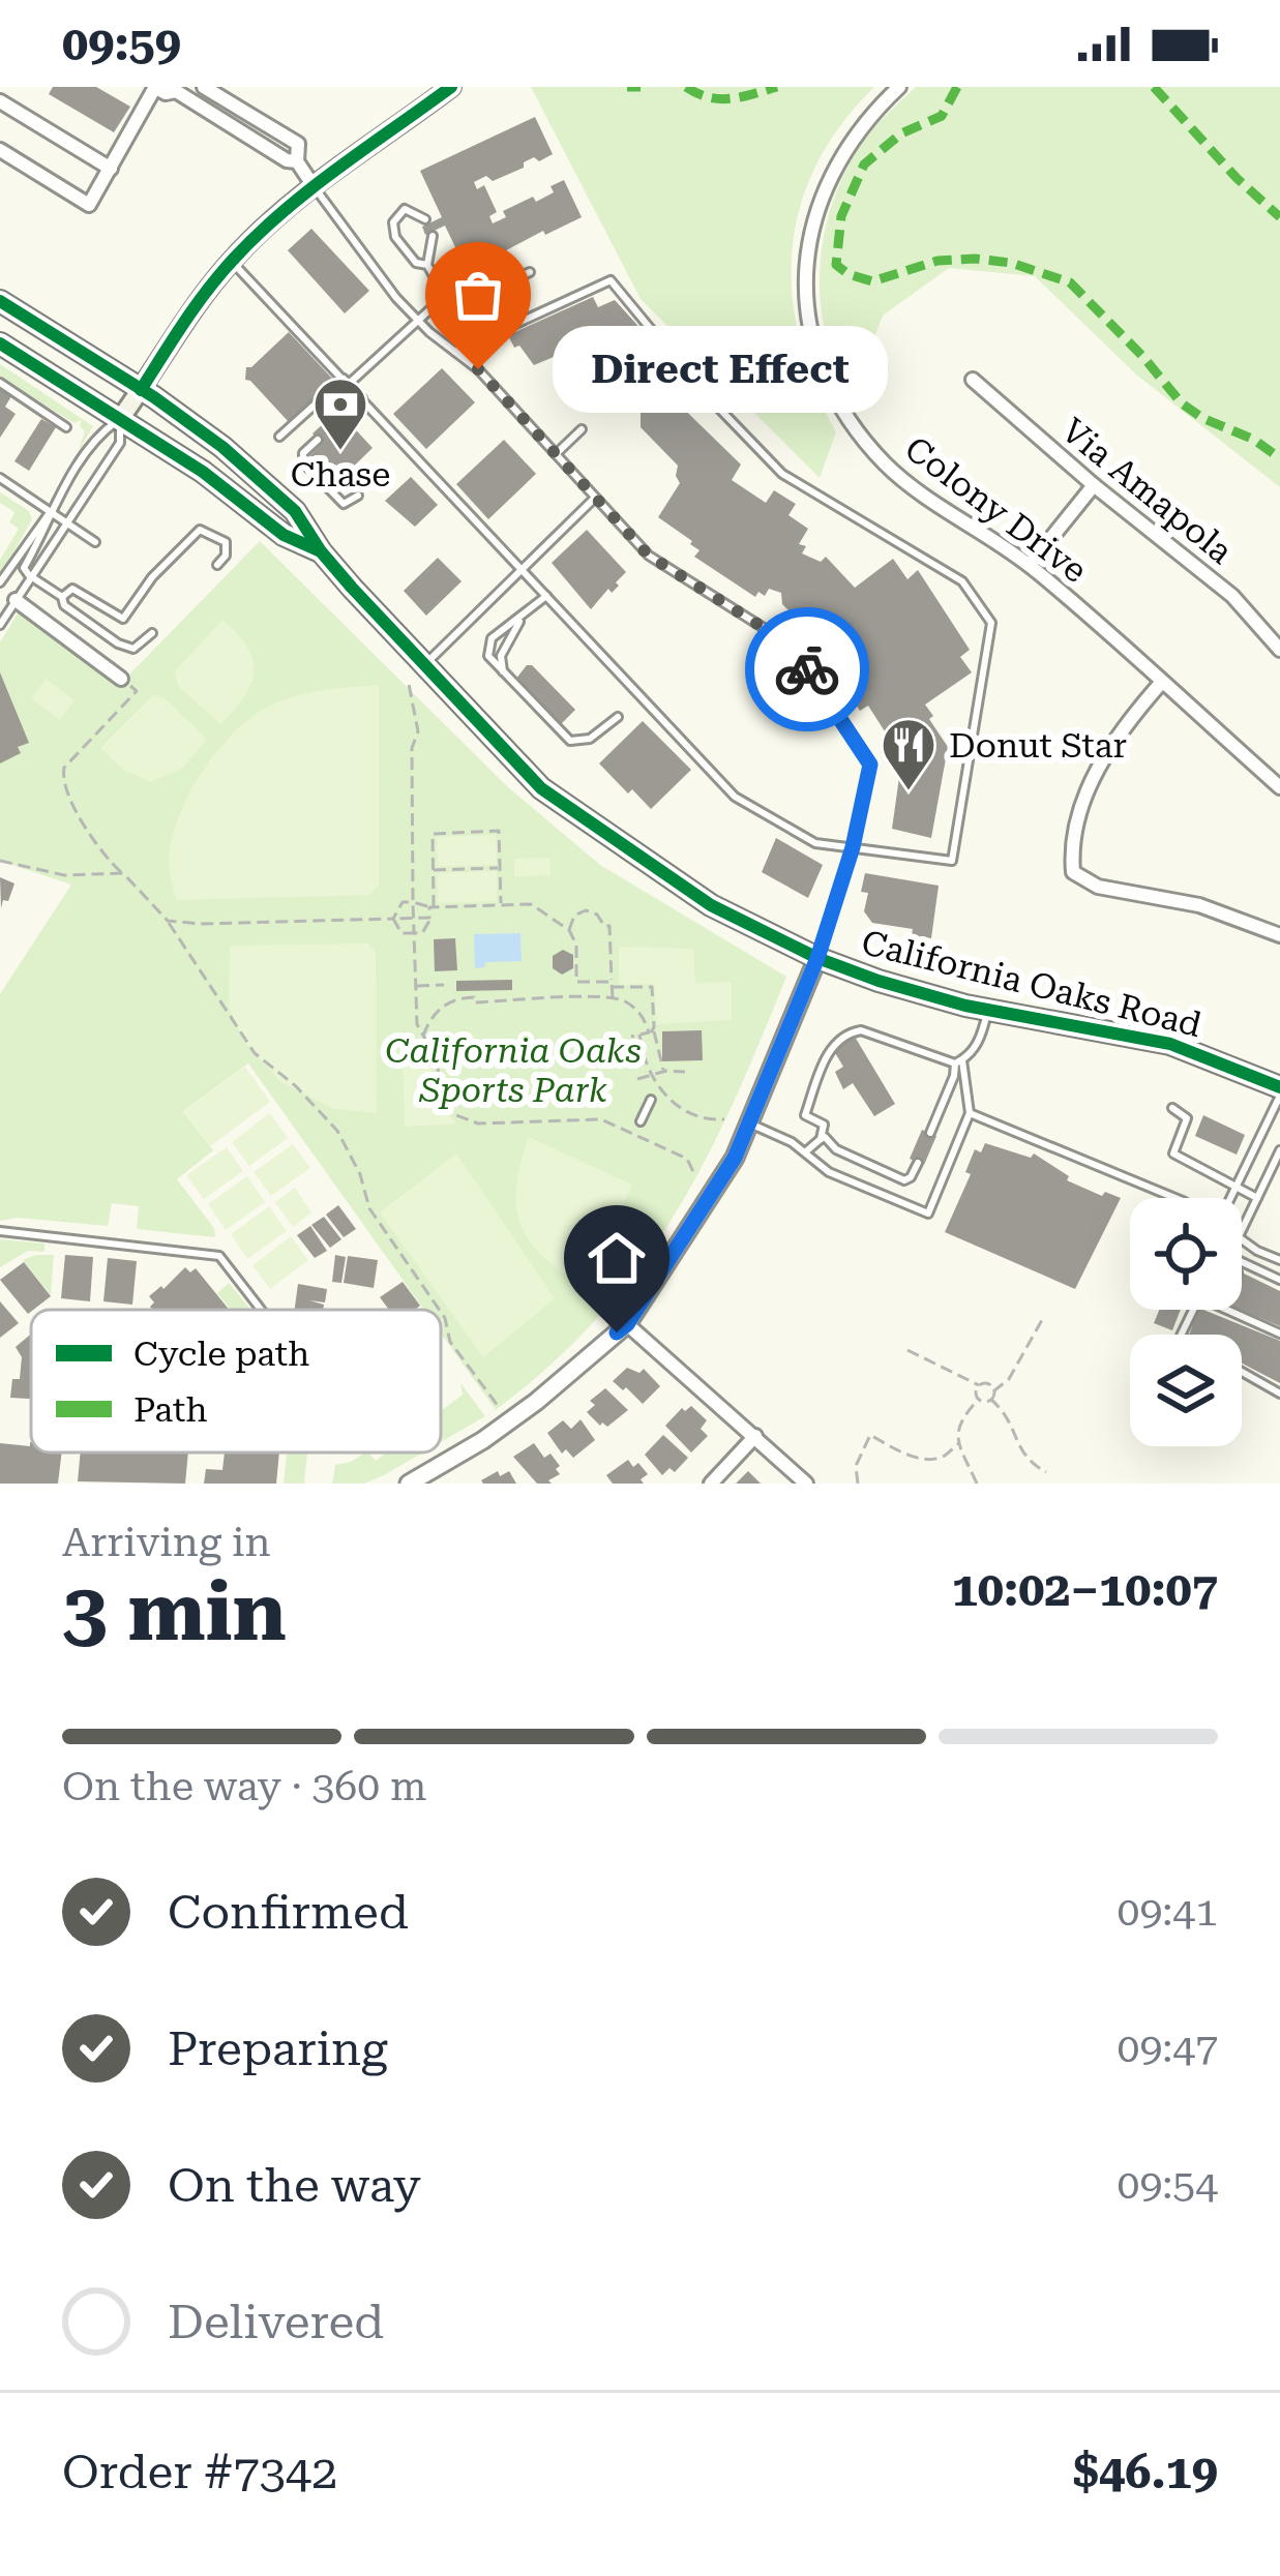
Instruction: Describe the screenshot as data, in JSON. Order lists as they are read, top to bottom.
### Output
{
  "streets": {
    "main road": ["California Oaks Road"],
    "street": ["Via Amapola", "Colony Drive"]
  },
  "parks": ["California Oaks Sports Park"],
  "places": {
    "other": ["Direct Effect"],
    "bank": ["Chase"],
    "restaurant": ["Donut Star"]
  },
  "legend": ["Cycle path", "Path"],
  "page": {
    "status": "09:59",
    "bubble": "Direct Effect",
    "heading": ["3 min", "Arriving in", "10:02–10:07"],
    "panel": ["Order #7342", "$46.19"],
    "bar": "On the way · 360 m",
    "list": [
      ["Confirmed", "09:41"],
      ["Preparing", "09:47"],
      ["On the way", "09:54"],
      "Delivered"
    ]
  }
}
